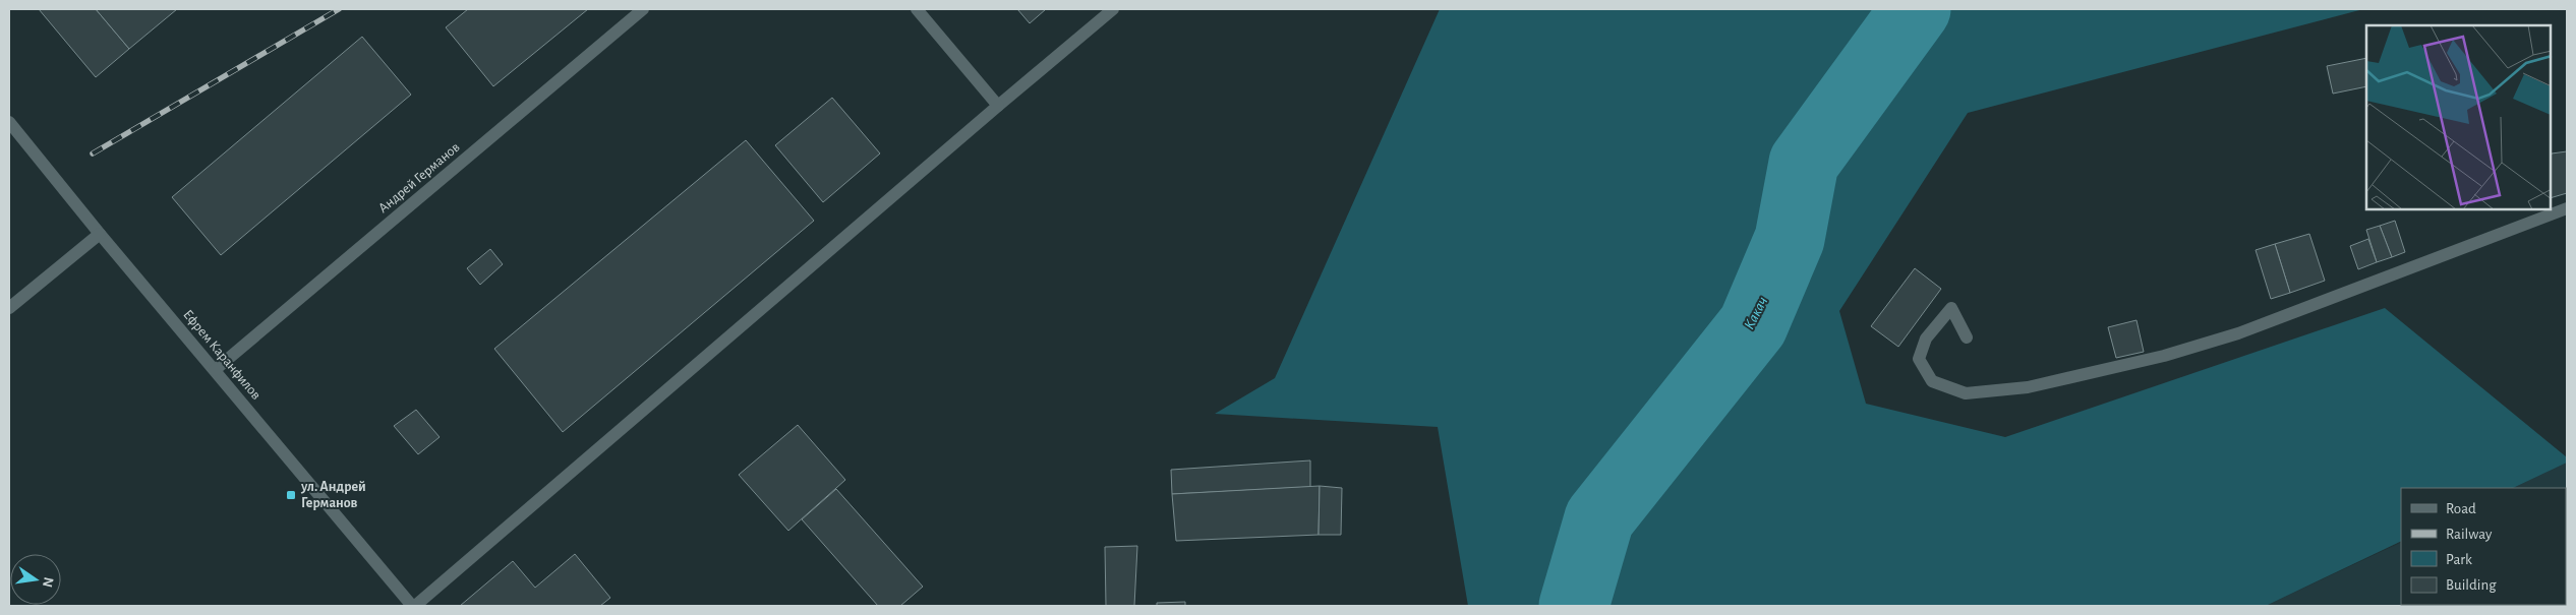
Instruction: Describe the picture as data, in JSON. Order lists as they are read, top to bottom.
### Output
{
  "streets": {
    "street": ["Андрей Германов", "Ефрем Каранфилов"]
  },
  "crossings": [
    ["Андрей Германов", "Ефрем Каранфилов"]
  ],
  "water": ["Какач"],
  "places": {
    "transit": ["ул. Андрей Германов"]
  },
  "legend": [
    "Road",
    "Railway",
    "Park",
    "Building"
  ],
  "north": "right"
}
